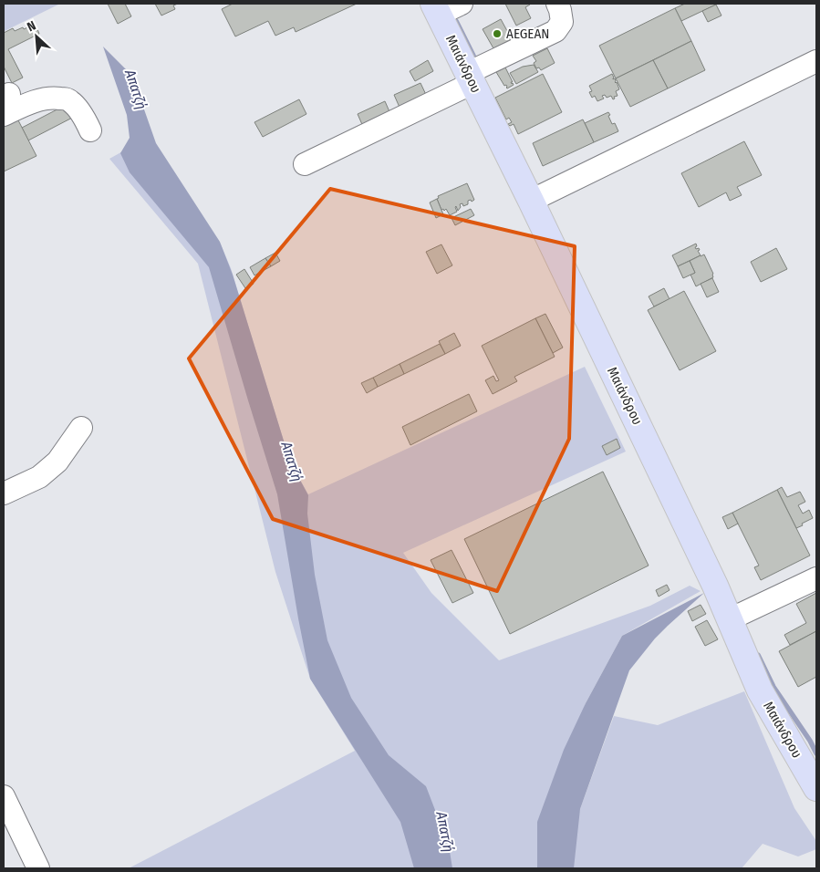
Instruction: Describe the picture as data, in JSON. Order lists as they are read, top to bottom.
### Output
{
  "streets": {
    "main road": ["Μαιάνδρου"]
  },
  "water": ["Απατζή"],
  "places": ["AEGEAN"],
  "north": "top left"
}
